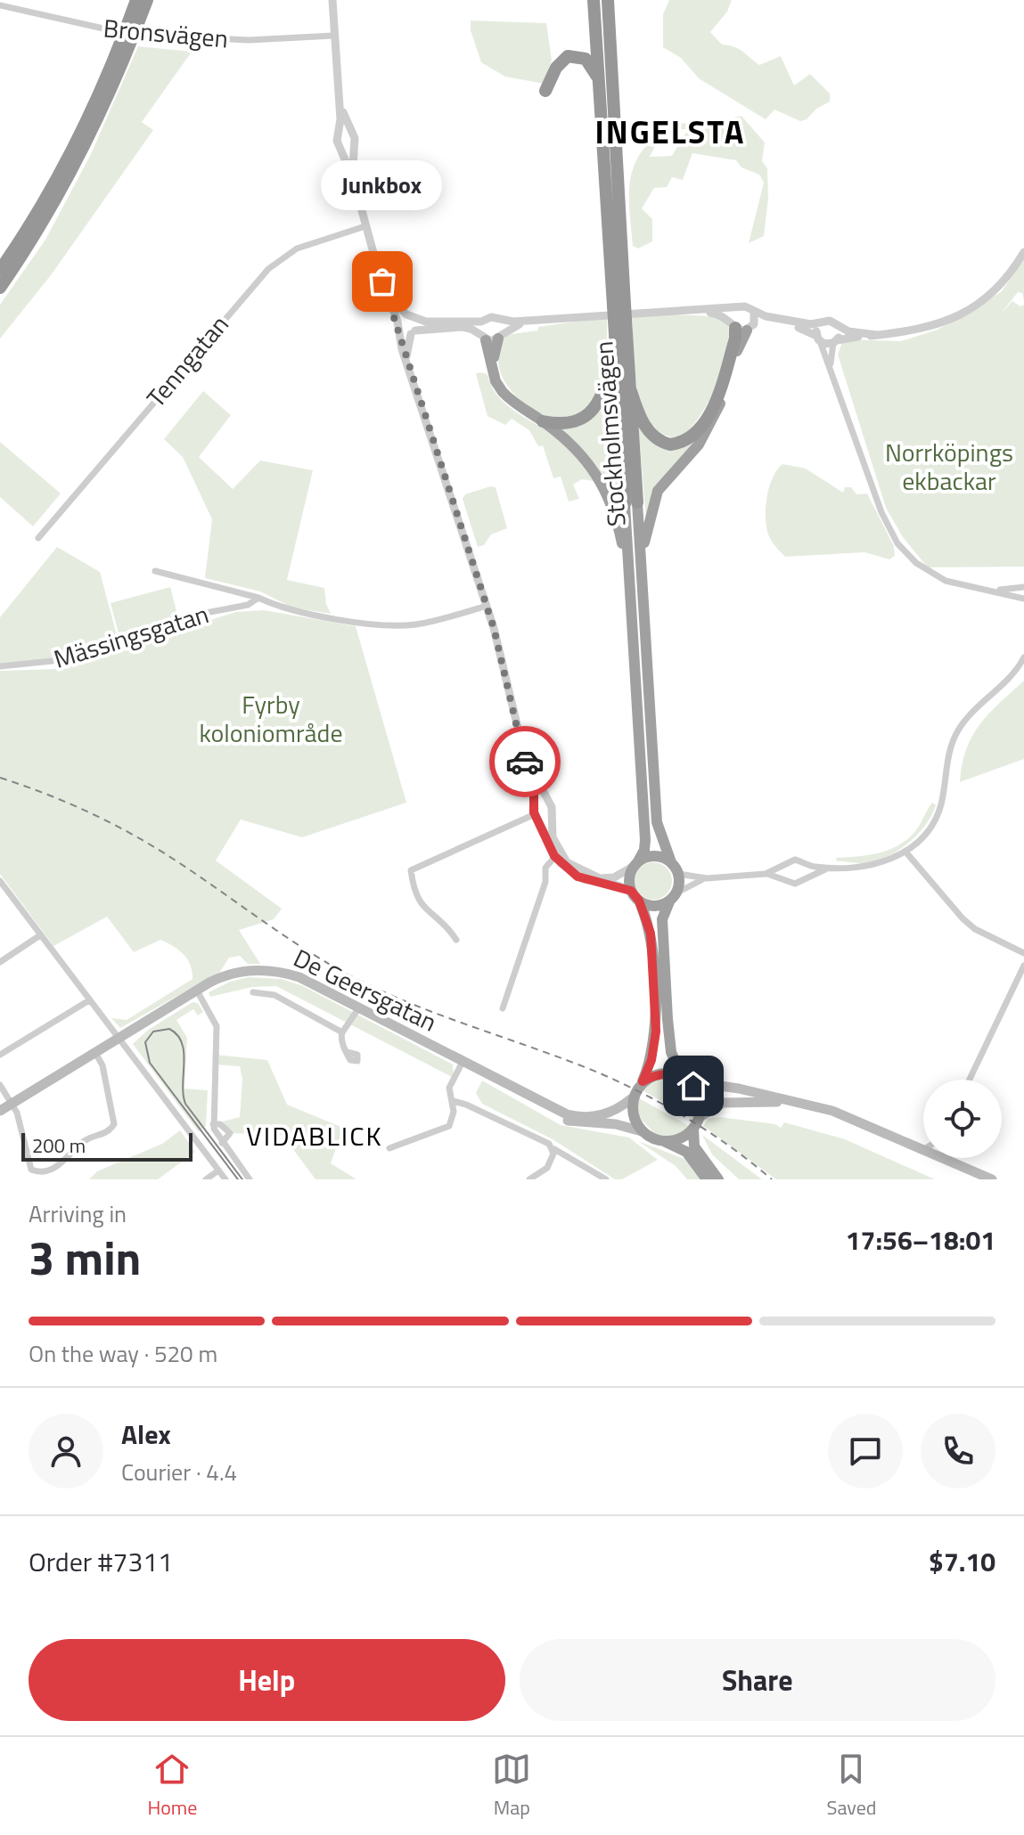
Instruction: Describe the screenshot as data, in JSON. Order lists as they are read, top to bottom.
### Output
{
  "streets": {
    "highway": ["Stockholmsvägen"],
    "main road": ["De Geersgatan"],
    "street": ["Bronsvägen", "Tenngatan", "Mässingsgatan"]
  },
  "districts": ["INGELSTA", "VIDABLICK"],
  "parks": ["Norrköpings ekbackar", "Fyrby koloniområde"],
  "places": ["Junkbox"],
  "scale_bar": "200 m",
  "page": {
    "bubble": "Junkbox",
    "scale": "200 m",
    "heading": ["3 min", "Arriving in", "17:56–18:01"],
    "panel": [
      "Alex",
      "Courier · 4.4",
      "Order #7311",
      "$7.10"
    ],
    "bar": "On the way · 520 m",
    "buttons": ["Help", "Share"],
    "tabs": ["Home", "Map", "Saved"]
  }
}
